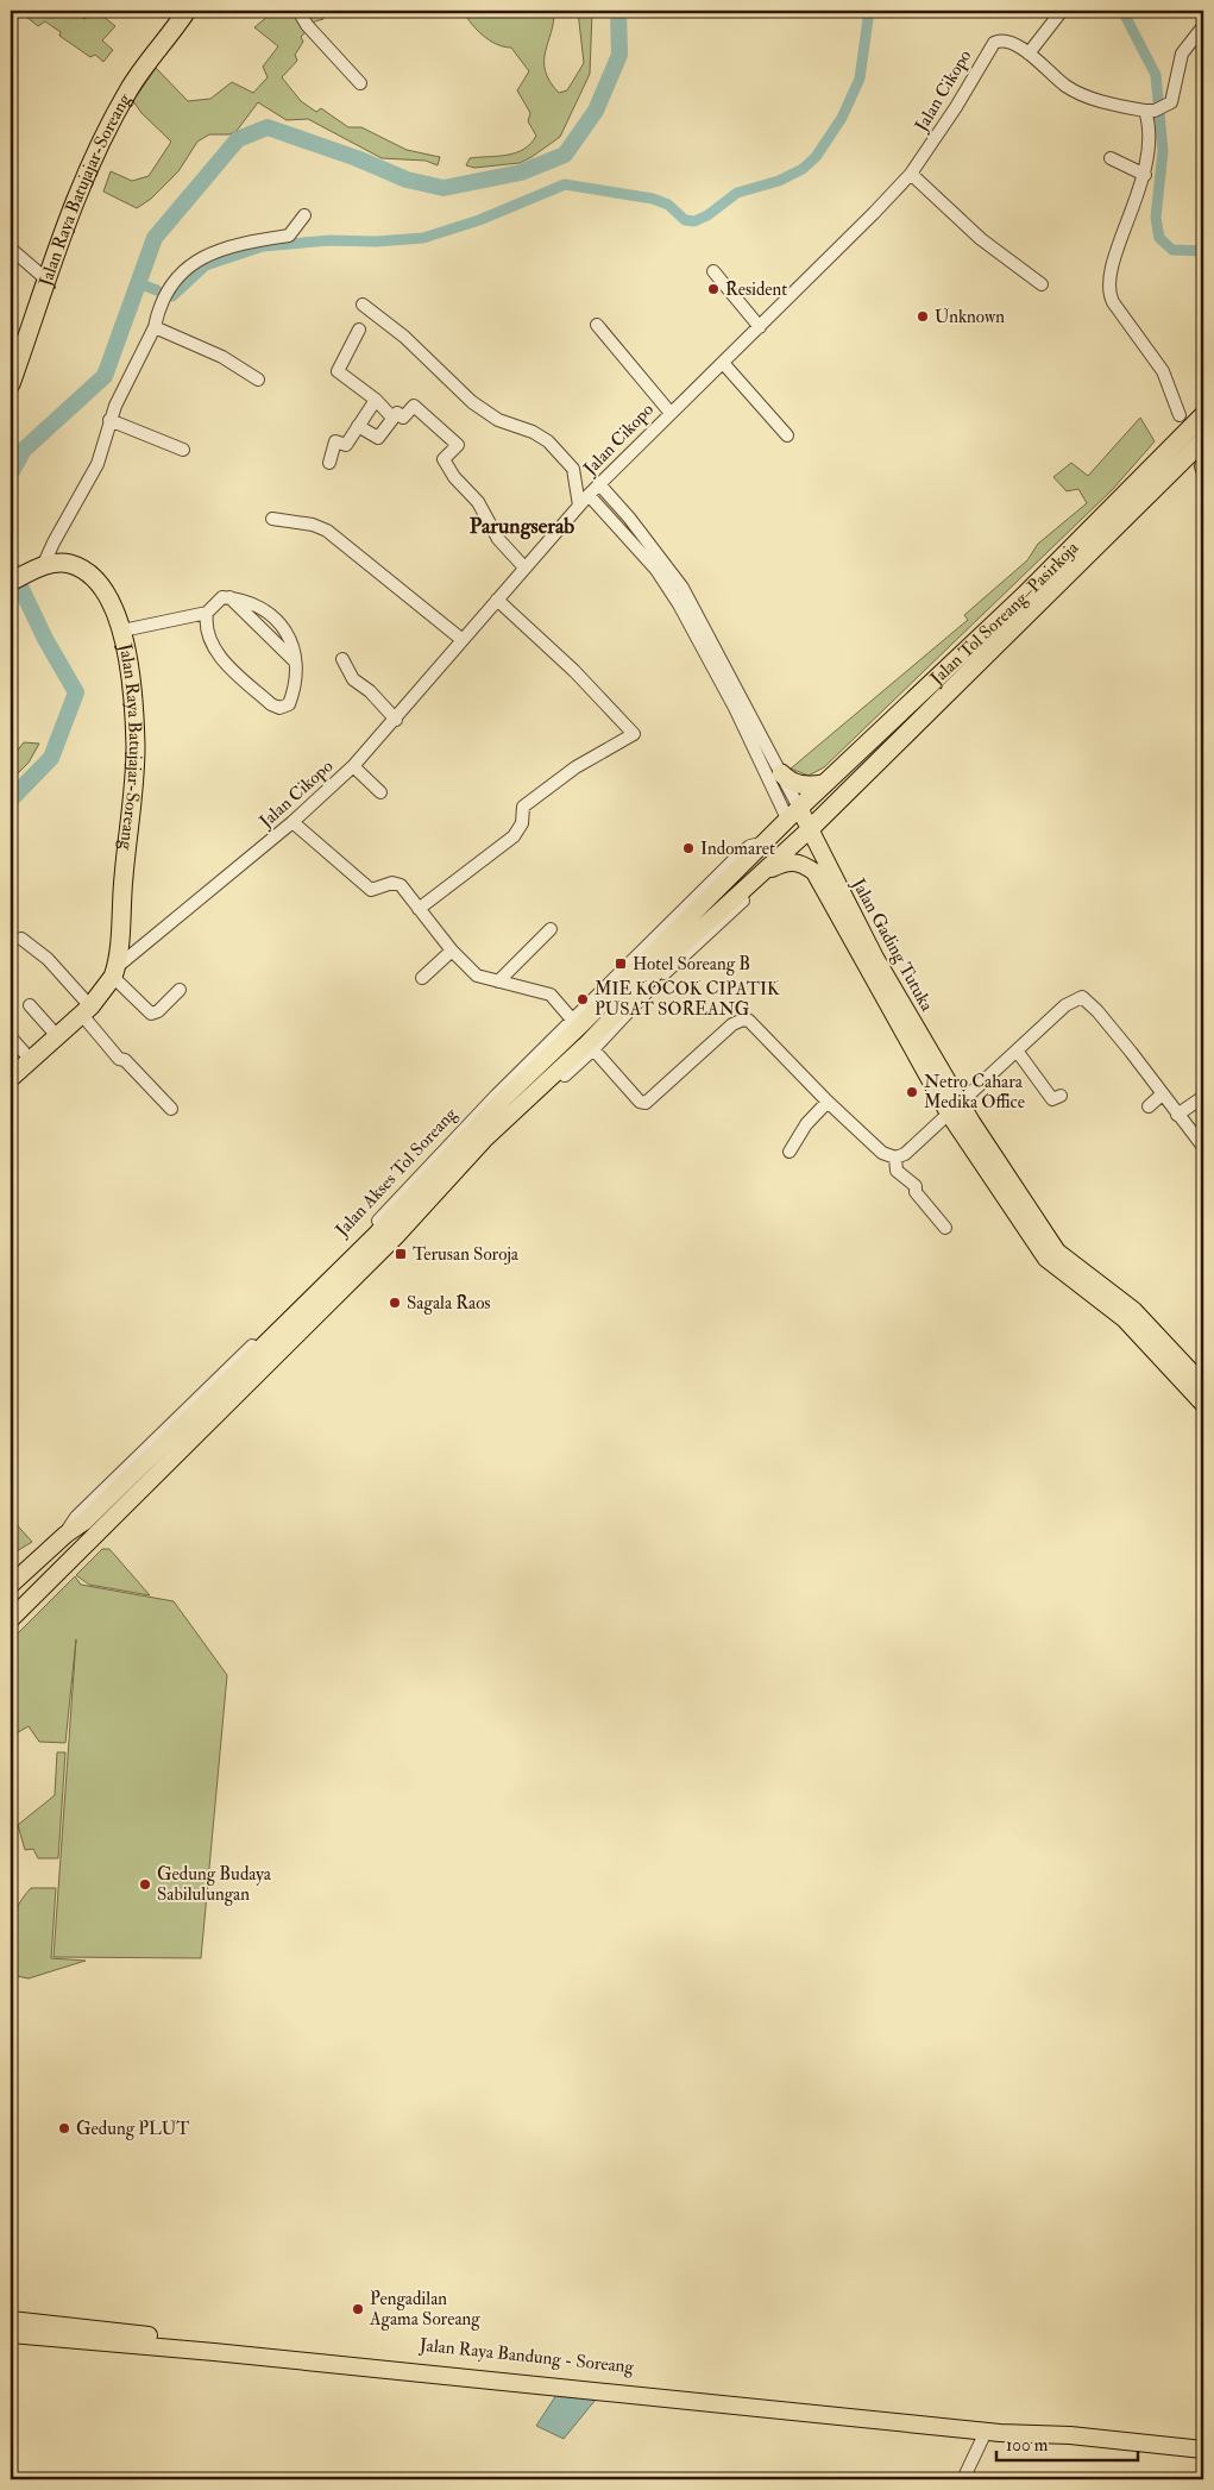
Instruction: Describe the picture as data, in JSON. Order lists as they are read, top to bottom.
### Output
{
  "streets": {
    "highway": ["Jalan Raya Batujajar-Soreang", "Jalan Tol Soreang–Pasirkoja"],
    "main road": ["Jalan Gading Tutuka", "Jalan Akses Tol Soreang", "Jalan Raya Bandung - Soreang"],
    "street": ["Jalan Cikopo"]
  },
  "crossings": [
    ["Jalan Cikopo", "Jalan Raya Batujajar-Soreang"],
    ["Jalan Cikopo", "Jalan Gading Tutuka"],
    ["Jalan Tol Soreang–Pasirkoja", "Jalan Gading Tutuka"],
    ["Jalan Tol Soreang–Pasirkoja", "Jalan Akses Tol Soreang"],
    ["Jalan Gading Tutuka", "Jalan Akses Tol Soreang"]
  ],
  "districts": ["Parungserab"],
  "places": {
    "other": [
      "Resident",
      "Unknown",
      "Indomaret",
      "MIE KOCOK CIPATIK PUSAT SOREANG",
      "Netro Cahara Medika Office",
      "Sagala Raos",
      "Gedung Budaya Sabilulungan",
      "Gedung PLUT",
      "Pengadilan Agama Soreang"
    ],
    "transit": ["Hotel Soreang B", "Terusan Soroja"]
  },
  "scale_bar": "100 m"
}
